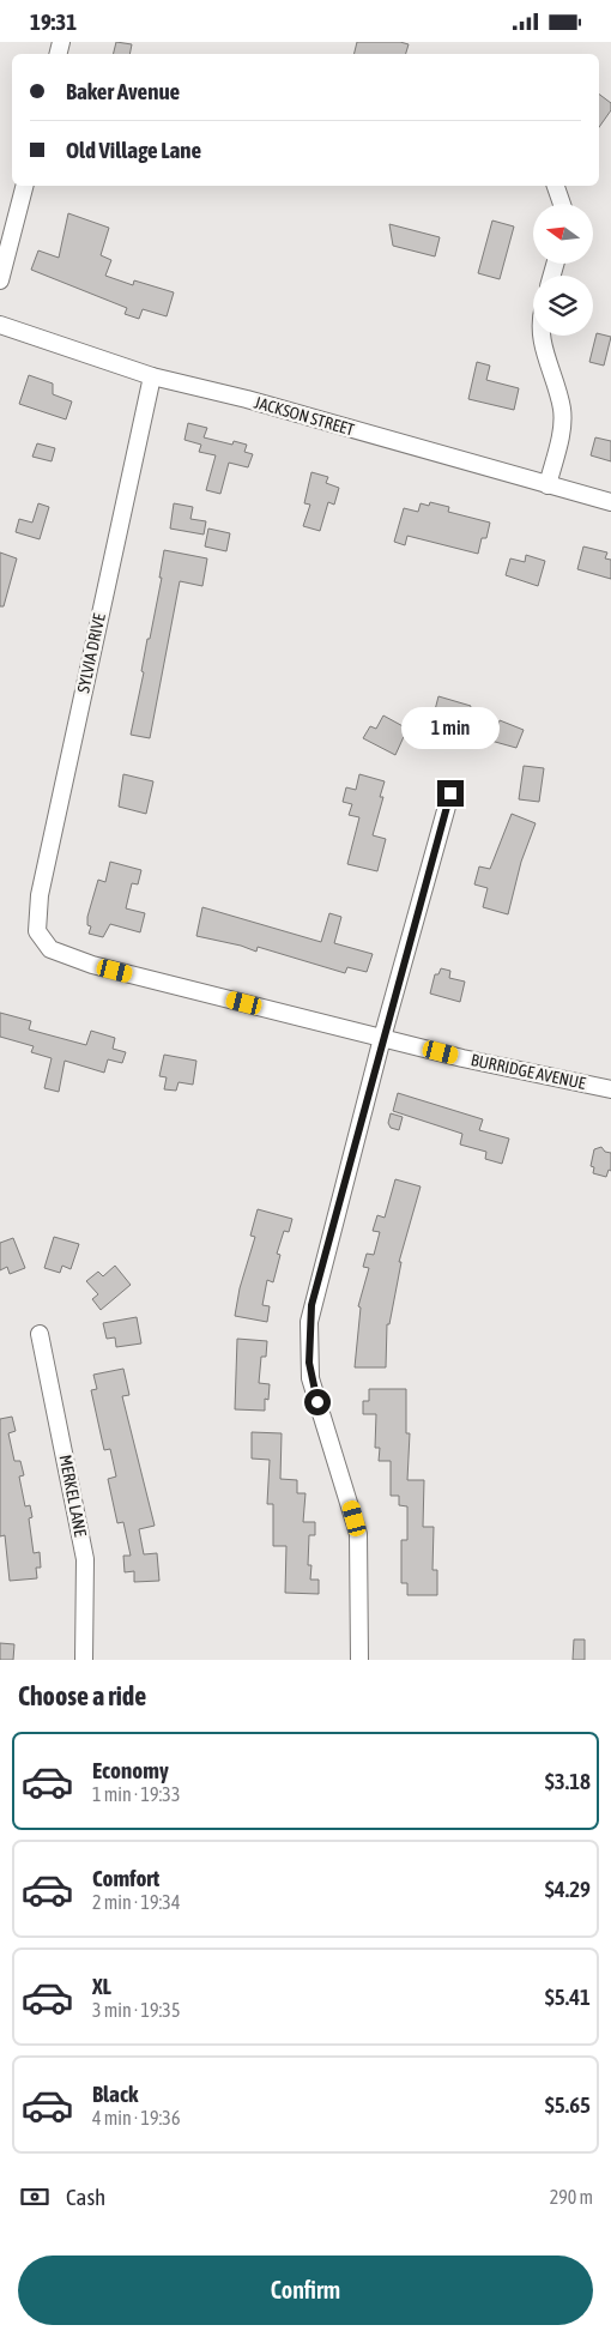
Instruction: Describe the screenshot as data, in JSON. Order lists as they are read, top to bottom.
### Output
{
  "streets": {
    "street": [
      "JACKSON STREET",
      "SYLVIA DRIVE",
      "BURRIDGE AVENUE",
      "MERKEL LANE"
    ]
  },
  "crossings": [
    ["JACKSON STREET", "SYLVIA DRIVE"],
    ["SYLVIA DRIVE", "BURRIDGE AVENUE"]
  ],
  "north": "left",
  "page": {
    "status": "19:31",
    "banner": ["Baker Avenue", "Old Village Lane"],
    "bubble": "1 min",
    "heading": "Choose a ride",
    "list": [
      {
        "name": "Economy",
        "note": "1 min · 19:33",
        "value": "$3.18"
      },
      {
        "name": "Comfort",
        "note": "2 min · 19:34",
        "value": "$4.29"
      },
      {
        "name": "XL",
        "note": "3 min · 19:35",
        "value": "$5.41"
      },
      {
        "name": "Black",
        "note": "4 min · 19:36",
        "value": "$5.65"
      }
    ],
    "pay": ["Cash", "290 m"],
    "buttons": "Confirm"
  }
}
